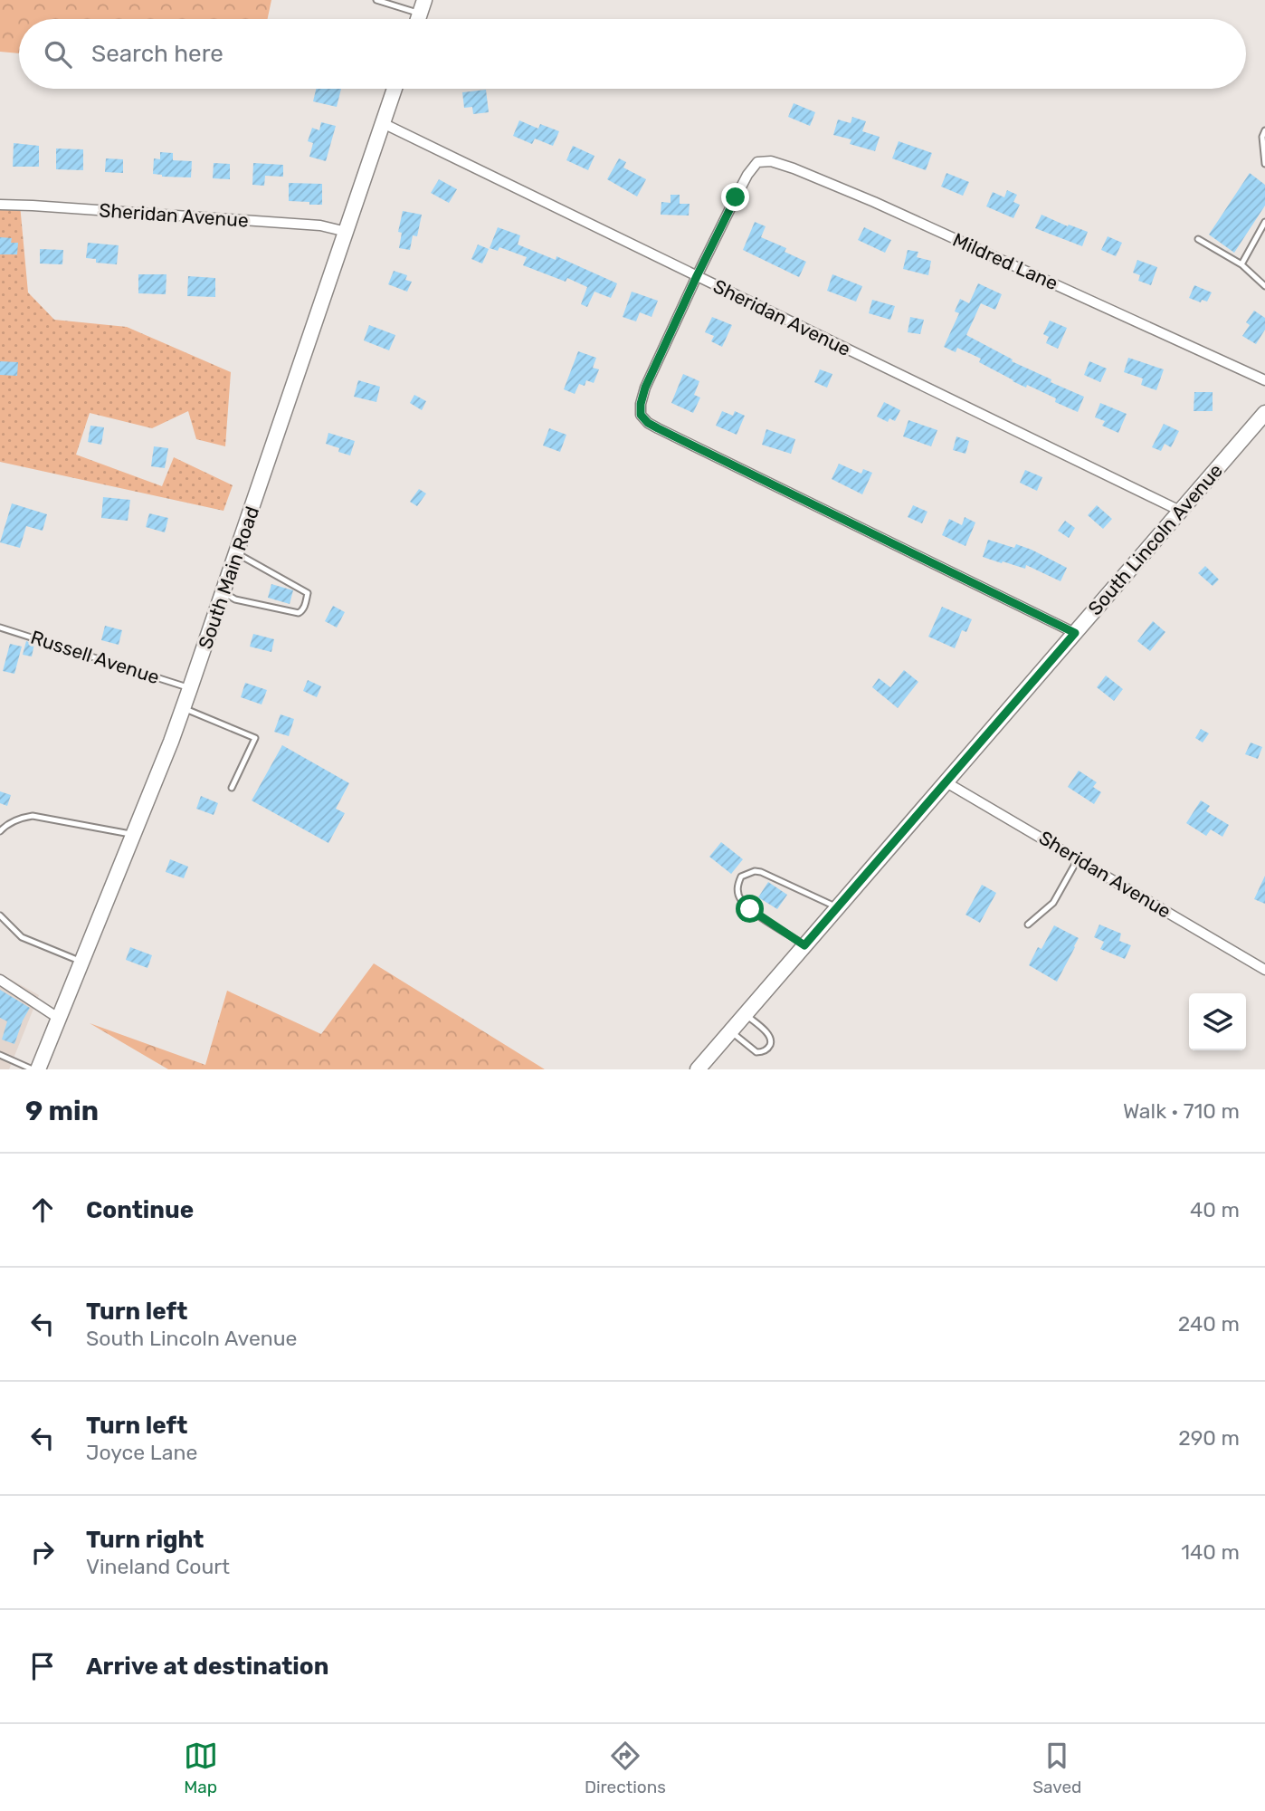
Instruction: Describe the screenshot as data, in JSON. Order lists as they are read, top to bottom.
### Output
{
  "streets": {
    "main road": ["South Lincoln Avenue", "South Main Road"],
    "street": ["Sheridan Avenue", "Mildred Lane"],
    "lane": ["Russell Avenue"]
  },
  "crossings": [
    ["Sheridan Avenue", "Mildred Lane"],
    ["Sheridan Avenue", "South Lincoln Avenue"],
    ["Sheridan Avenue", "South Main Road"],
    ["South Main Road", "Russell Avenue"]
  ],
  "page": {
    "search": "Search here",
    "heading": ["9 min", "Walk · 710 m"],
    "list": [
      ["Continue", "40 m"],
      ["Turn left", "South Lincoln Avenue", "240 m"],
      ["Turn left", "Joyce Lane", "290 m"],
      ["Turn right", "Vineland Court", "140 m"],
      "Arrive at destination"
    ],
    "nav": ["Map", "Directions", "Saved"]
  }
}
